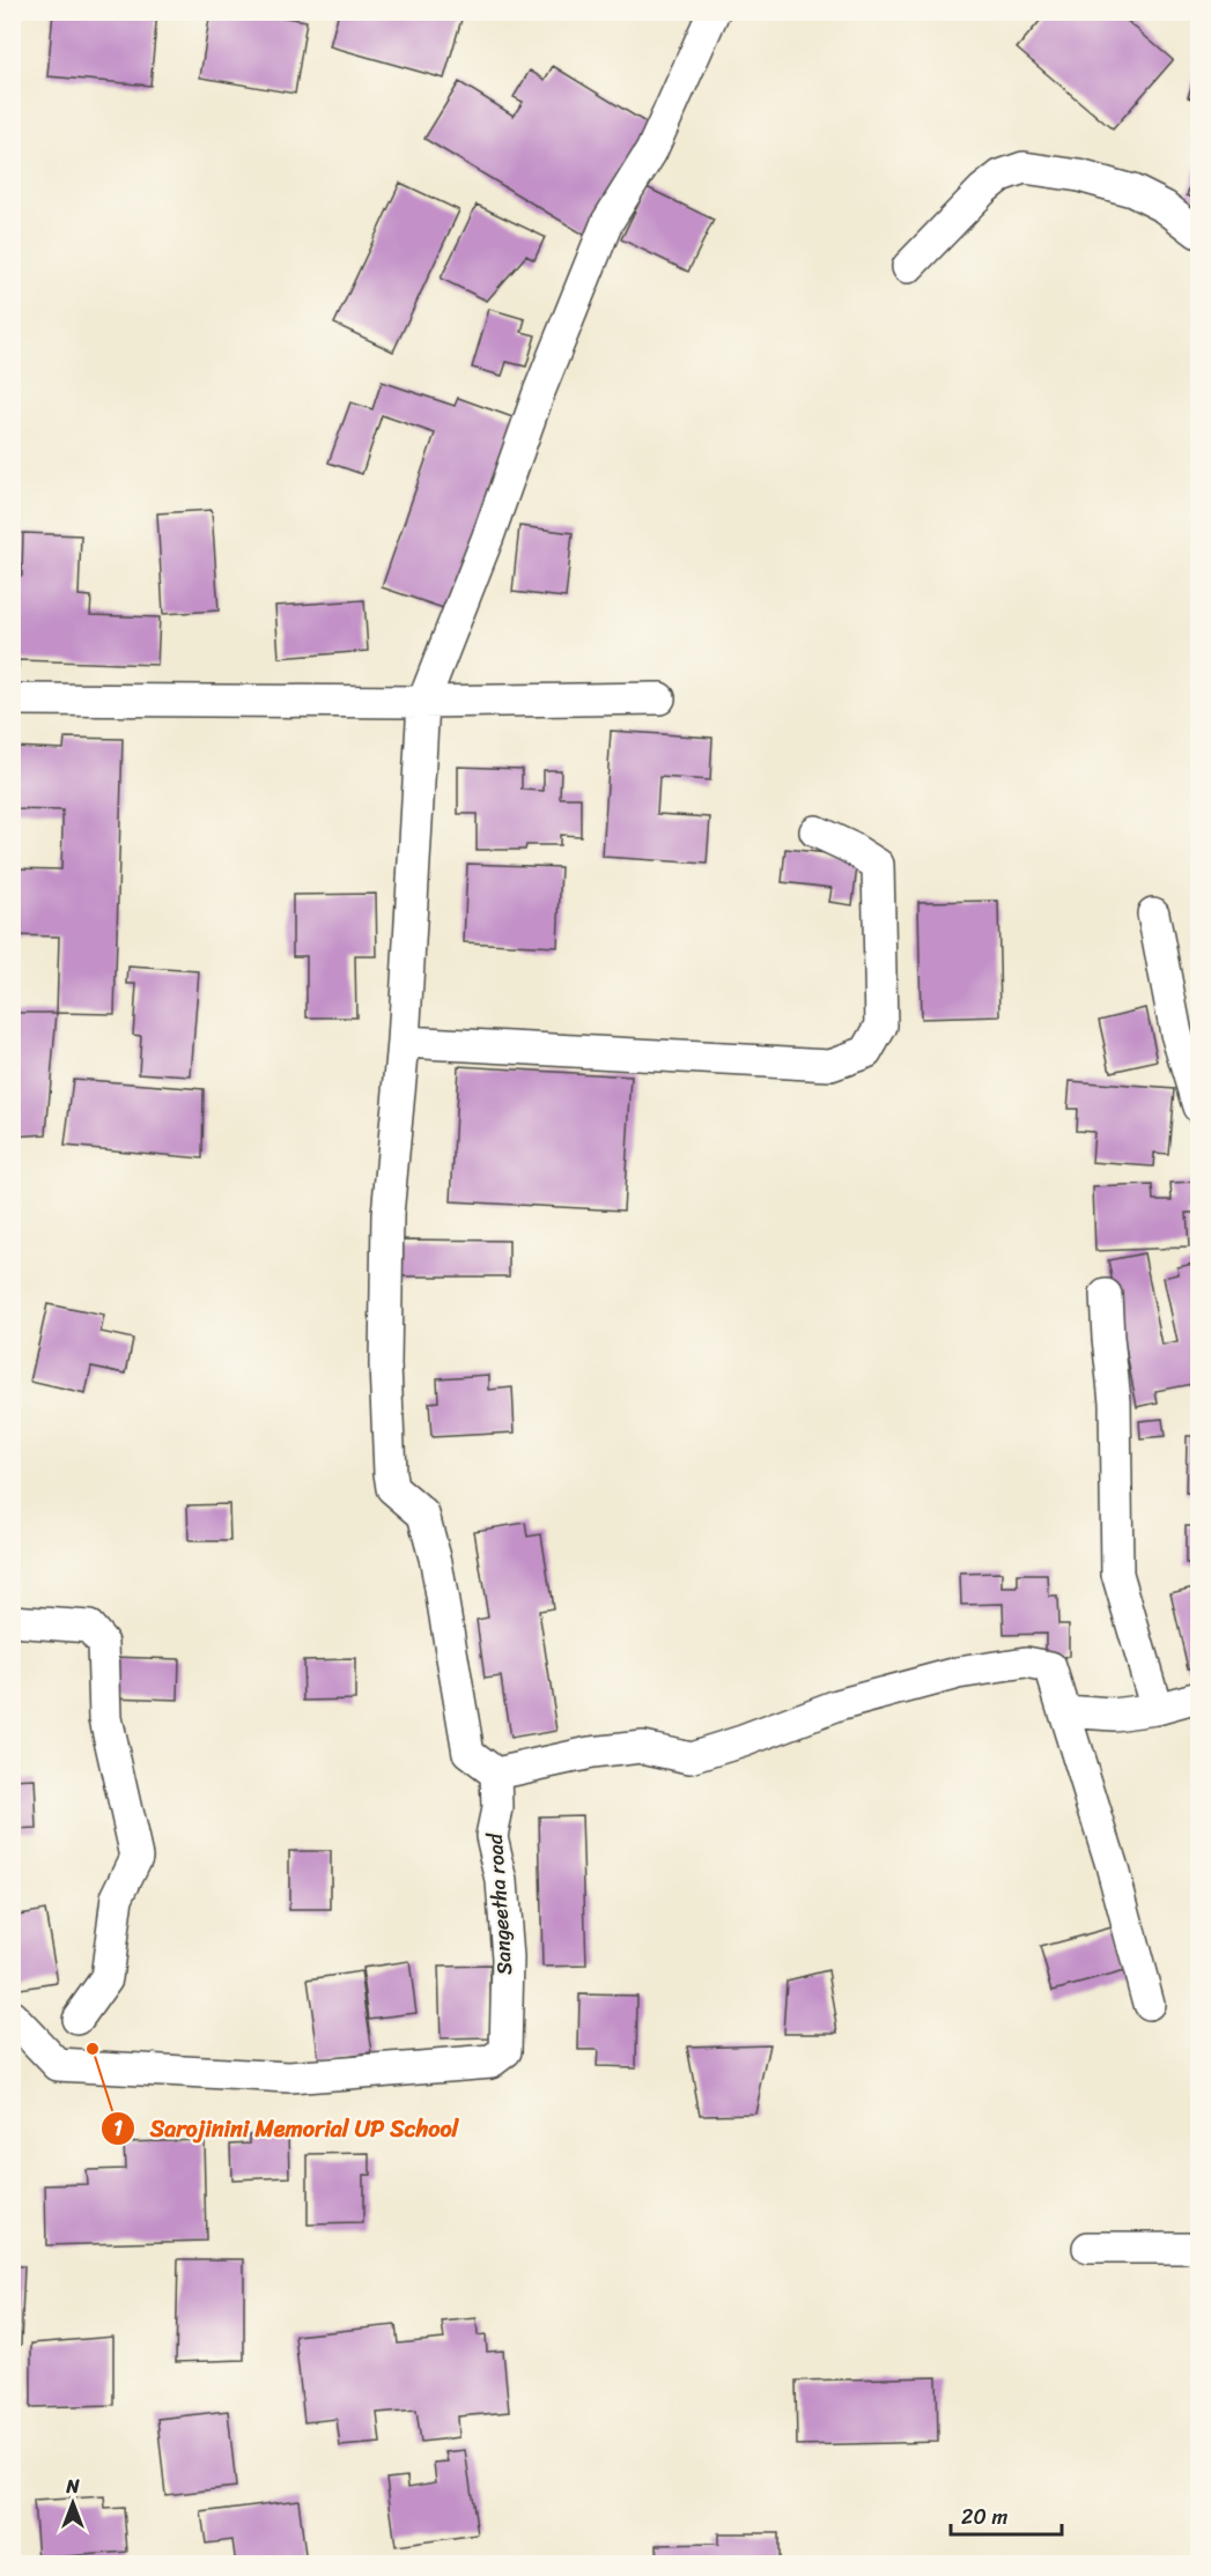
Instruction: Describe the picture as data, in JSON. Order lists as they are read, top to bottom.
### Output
{
  "streets": {
    "street": ["Sangeetha road"]
  },
  "places": ["Sarojinini Memorial UP School"],
  "scale_bar": "20 m",
  "north": "top"
}
